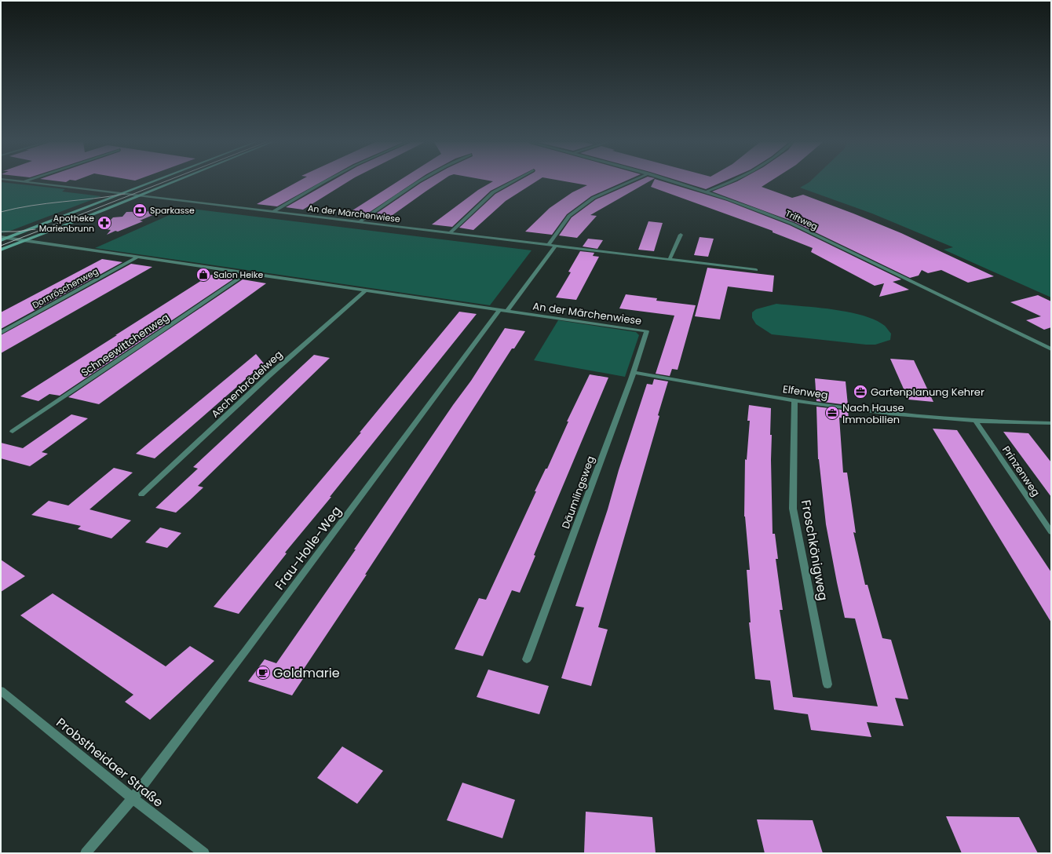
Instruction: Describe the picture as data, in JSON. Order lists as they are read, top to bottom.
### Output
{
  "streets": {
    "street": [
      "An der Märchenwiese",
      "Triftweg",
      "Dornröschenweg",
      "Schneewittchenweg",
      "Aschenbrödelweg",
      "Elfenweg",
      "Prinzenweg",
      "Däumlingsweg",
      "Frau-Holle-Weg",
      "Froschkönigweg",
      "Probstheidaer Straße"
    ]
  },
  "crossings": [
    ["An der Märchenwiese", "Dornröschenweg"],
    ["An der Märchenwiese", "Schneewittchenweg"],
    ["An der Märchenwiese", "Aschenbrödelweg"],
    ["An der Märchenwiese", "Däumlingsweg"],
    ["An der Märchenwiese", "Frau-Holle-Weg"],
    ["Elfenweg", "Prinzenweg"],
    ["Elfenweg", "Däumlingsweg"],
    ["Elfenweg", "Froschkönigweg"],
    ["Frau-Holle-Weg", "Probstheidaer Straße"]
  ],
  "places": {
    "bank": ["Sparkasse"],
    "pharmacy": ["Apotheke Marienbrunn"],
    "shop": ["Salon Heike"],
    "office": ["Gartenplanung Kehrer", "Nach Hause Immobilien"],
    "cafe": ["Goldmarie"]
  }
}
